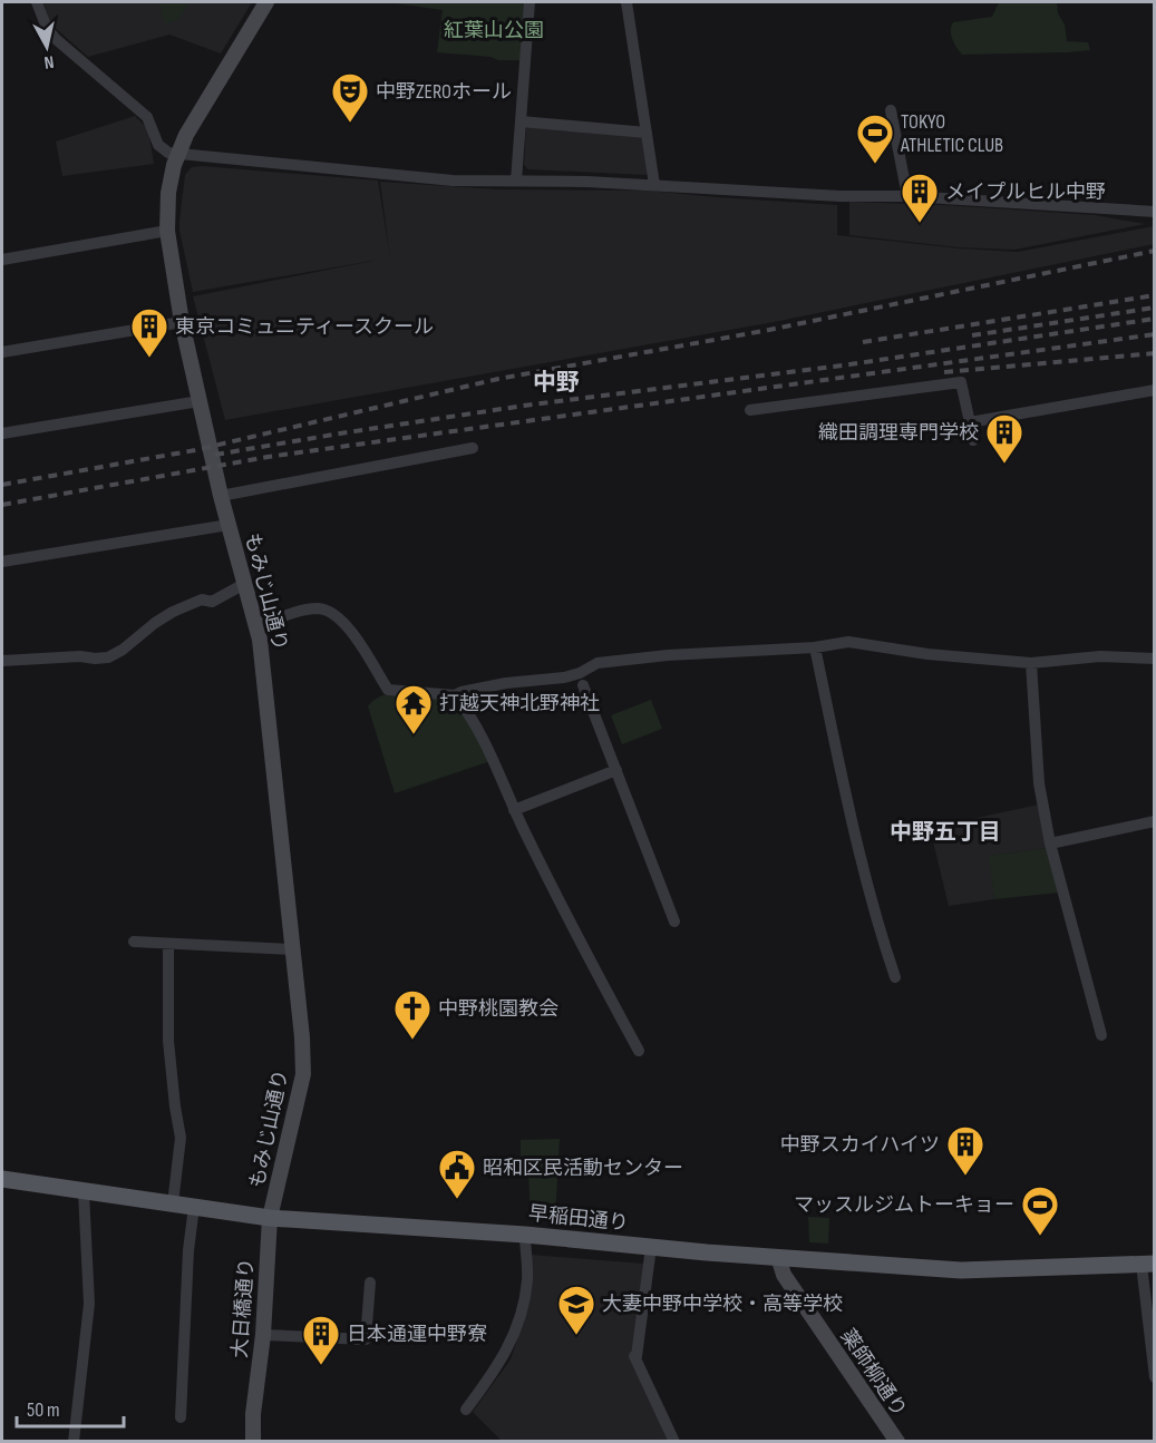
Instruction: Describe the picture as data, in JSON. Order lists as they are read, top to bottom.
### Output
{
  "streets": {
    "main road": ["早稲田通り"],
    "street": ["もみじ山通り", "大日橋通り", "薬師柳通り"]
  },
  "crossings": [
    ["もみじ山通り", "早稲田通り"],
    ["もみじ山通り", "大日橋通り"],
    ["早稲田通り", "大日橋通り"],
    ["早稲田通り", "薬師柳通り"]
  ],
  "districts": ["中野", "中野五丁目"],
  "parks": ["紅葉山公園"],
  "places": {
    "theatre": ["中野ZEROホール"],
    "sports": ["TOKYO ATHLETIC CLUB", "マッスルジムトーキョー"],
    "building": [
      "メイプルヒル中野",
      "東京コミュニティースクール",
      "織田調理専門学校",
      "中野スカイハイツ",
      "日本通運中野寮"
    ],
    "temple": ["打越天神北野神社"],
    "church": ["中野桃園教会"],
    "public building": ["昭和区民活動センター"],
    "school or university": ["大妻中野中学校・高等学校"]
  },
  "scale_bar": "50 m",
  "north": "bottom"
}
